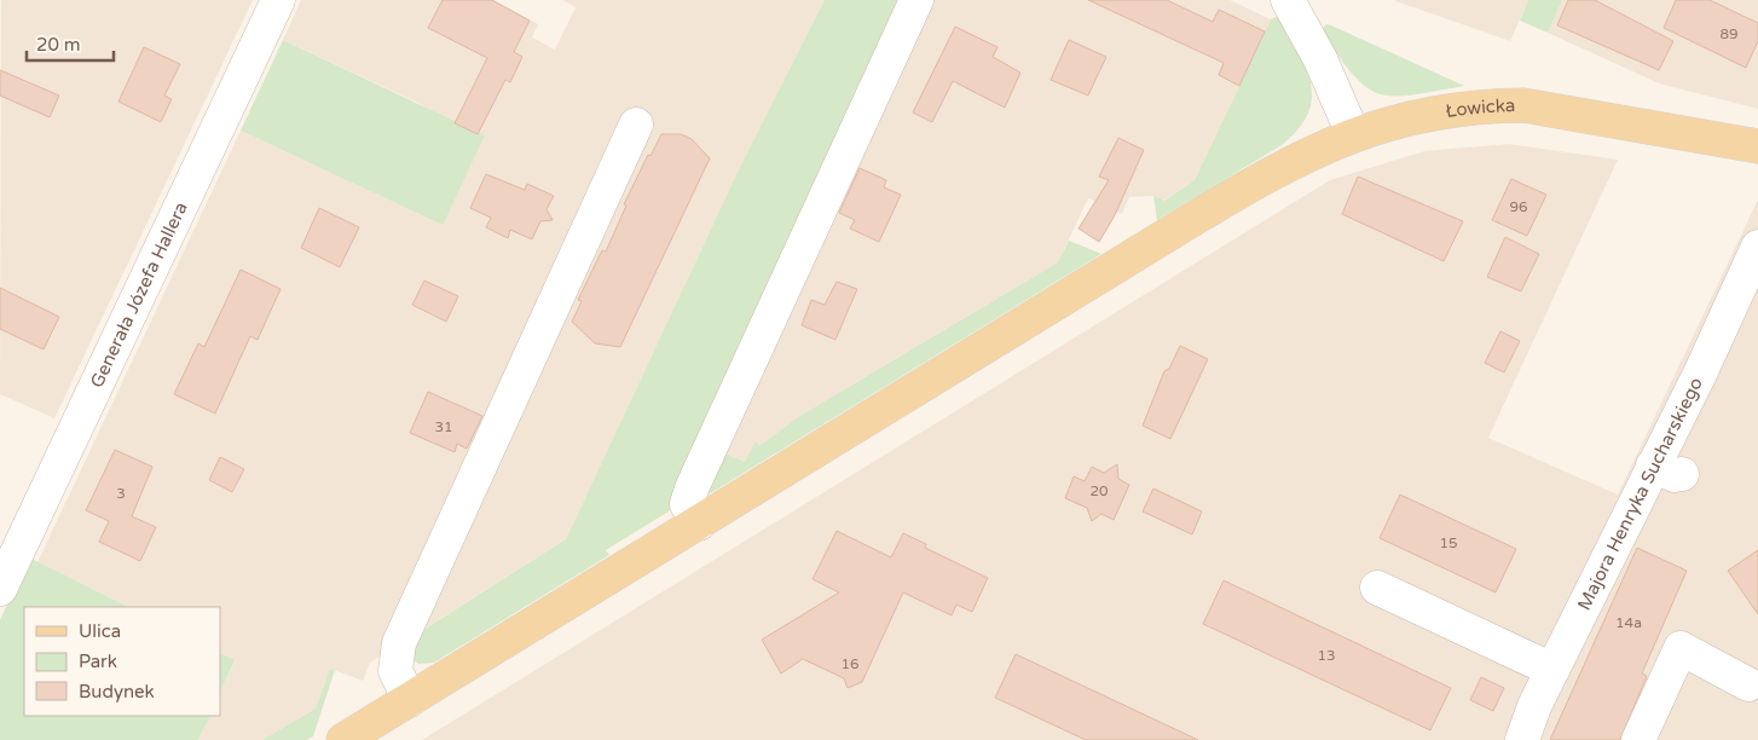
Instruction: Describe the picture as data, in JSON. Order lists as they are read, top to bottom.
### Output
{
  "streets": {
    "main road": ["Łowicka"],
    "street": ["Generała Józefa Hallera", "Majora Henryka Sucharskiego"]
  },
  "house_numbers": [
    "89",
    "96",
    "31",
    "20",
    "3",
    "15",
    "14a",
    "13",
    "16"
  ],
  "legend": ["Ulica", "Park", "Budynek"],
  "scale_bar": "20 m"
}
